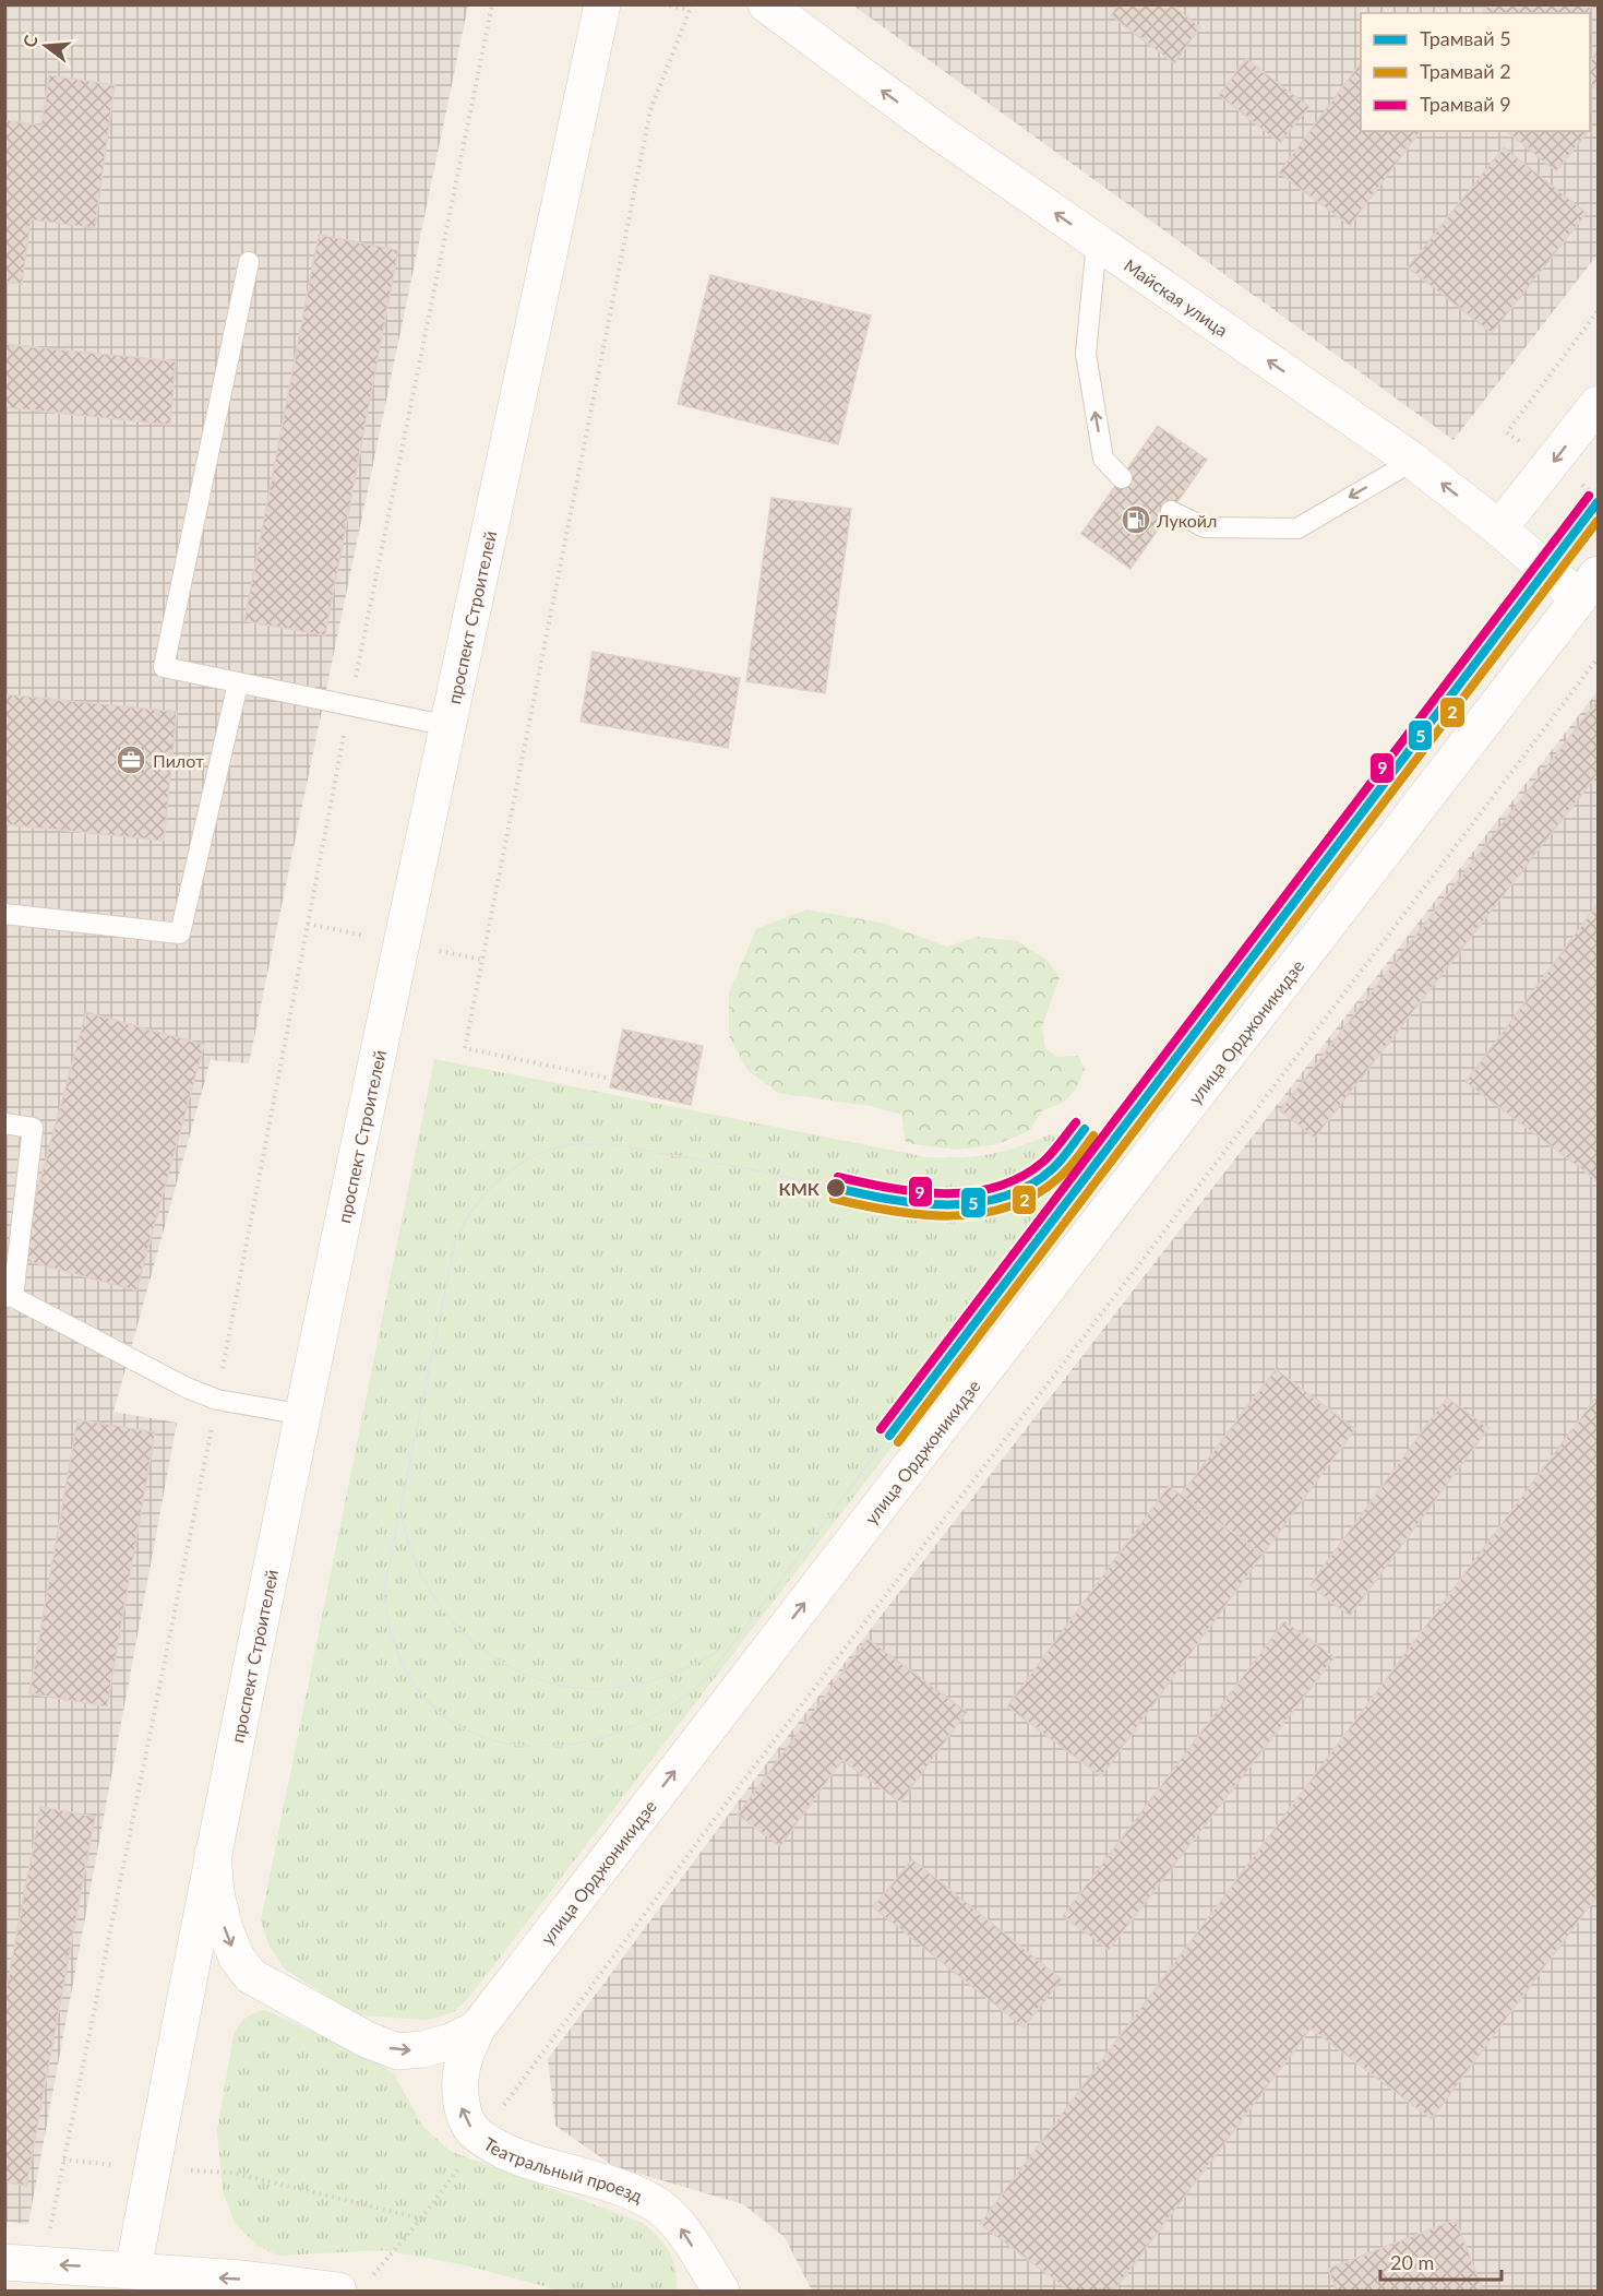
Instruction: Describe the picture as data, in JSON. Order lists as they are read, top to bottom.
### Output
{
  "streets": {
    "street": [
      "Майская улица",
      "проспект Строителей",
      "улица Орджоникидзе",
      "Театральный проезд"
    ]
  },
  "crossings": [
    ["Майская улица", "улица Орджоникидзе"],
    ["проспект Строителей", "улица Орджоникидзе"],
    ["улица Орджоникидзе", "Театральный проезд"]
  ],
  "one_way": ["Майская улица", "улица Орджоникидзе", "Театральный проезд"],
  "places": {
    "fuel station": ["Лукойл"],
    "office": ["Пилот"],
    "other": ["КМК"]
  },
  "lines": ["tram line 9", "tram line 5", "tram line 2"],
  "legend": ["Трамвай 5", "Трамвай 2", "Трамвай 9"],
  "scale_bar": "20 m",
  "north": "left"
}
